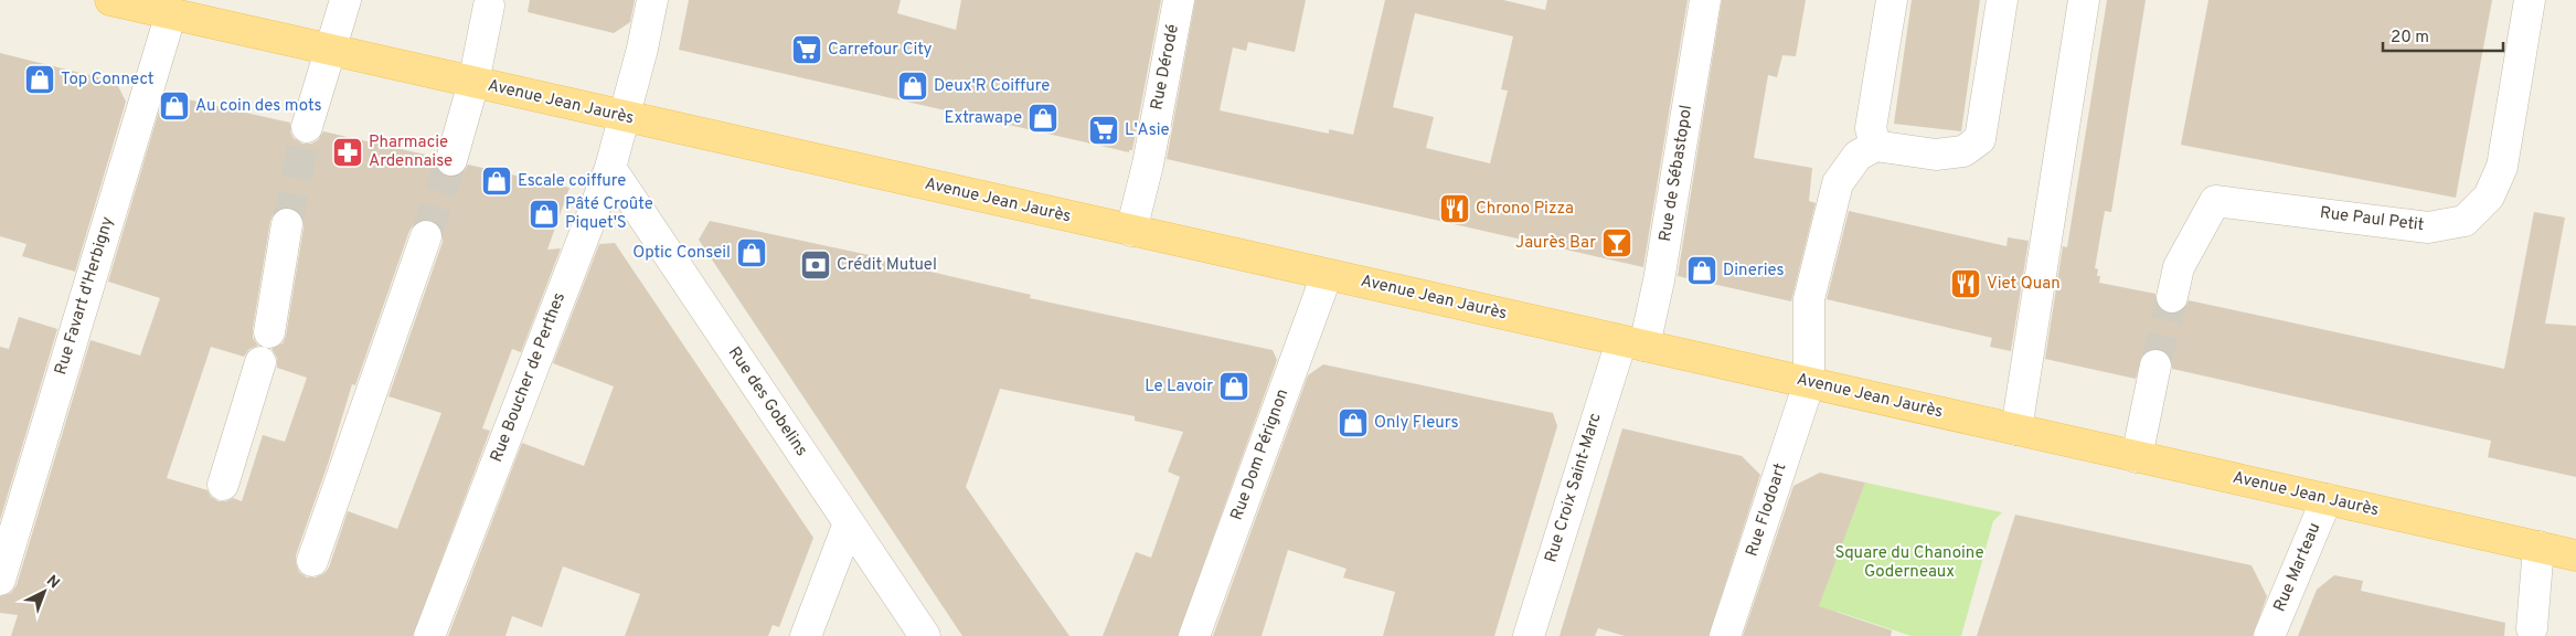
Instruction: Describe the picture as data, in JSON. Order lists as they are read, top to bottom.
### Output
{
  "streets": {
    "main road": ["Avenue Jean Jaurès"],
    "street": [
      "Rue Dérodé",
      "Rue de Sébastopol",
      "Rue Paul Petit",
      "Rue Favart d'Herbigny",
      "Rue Boucher de Perthes",
      "Rue des Gobelins",
      "Rue Dom Pérignon",
      "Rue Croix Saint-Marc",
      "Rue Flodoart",
      "Rue Marteau"
    ]
  },
  "crossings": [
    ["Rue Dérodé", "Avenue Jean Jaurès"],
    ["Avenue Jean Jaurès", "Rue de Sébastopol"],
    ["Avenue Jean Jaurès", "Rue Favart d'Herbigny"],
    ["Avenue Jean Jaurès", "Rue Boucher de Perthes"],
    ["Avenue Jean Jaurès", "Rue Dom Pérignon"],
    ["Avenue Jean Jaurès", "Rue Croix Saint-Marc"],
    ["Avenue Jean Jaurès", "Rue Flodoart"],
    ["Avenue Jean Jaurès", "Rue Marteau"],
    ["Rue de Sébastopol", "Rue Croix Saint-Marc"],
    ["Rue Boucher de Perthes", "Rue des Gobelins"]
  ],
  "parks": ["Square du Chanoine Goderneaux"],
  "places": {
    "supermarket": ["Carrefour City", "L'Asie"],
    "shop": [
      "Top Connect",
      "Deux'R Coiffure",
      "Au coin des mots",
      "Extrawape",
      "Escale coiffure",
      "Pâté Croûte Piquet'S",
      "Optic Conseil",
      "Dineries",
      "Le Lavoir",
      "Only Fleurs"
    ],
    "pharmacy": ["Pharmacie Ardennaise"],
    "restaurant": ["Chrono Pizza", "Viet Quan"],
    "bar": ["Jaurès Bar"],
    "bank": ["Crédit Mutuel"]
  },
  "scale_bar": "20 m",
  "north": "top right"
}
